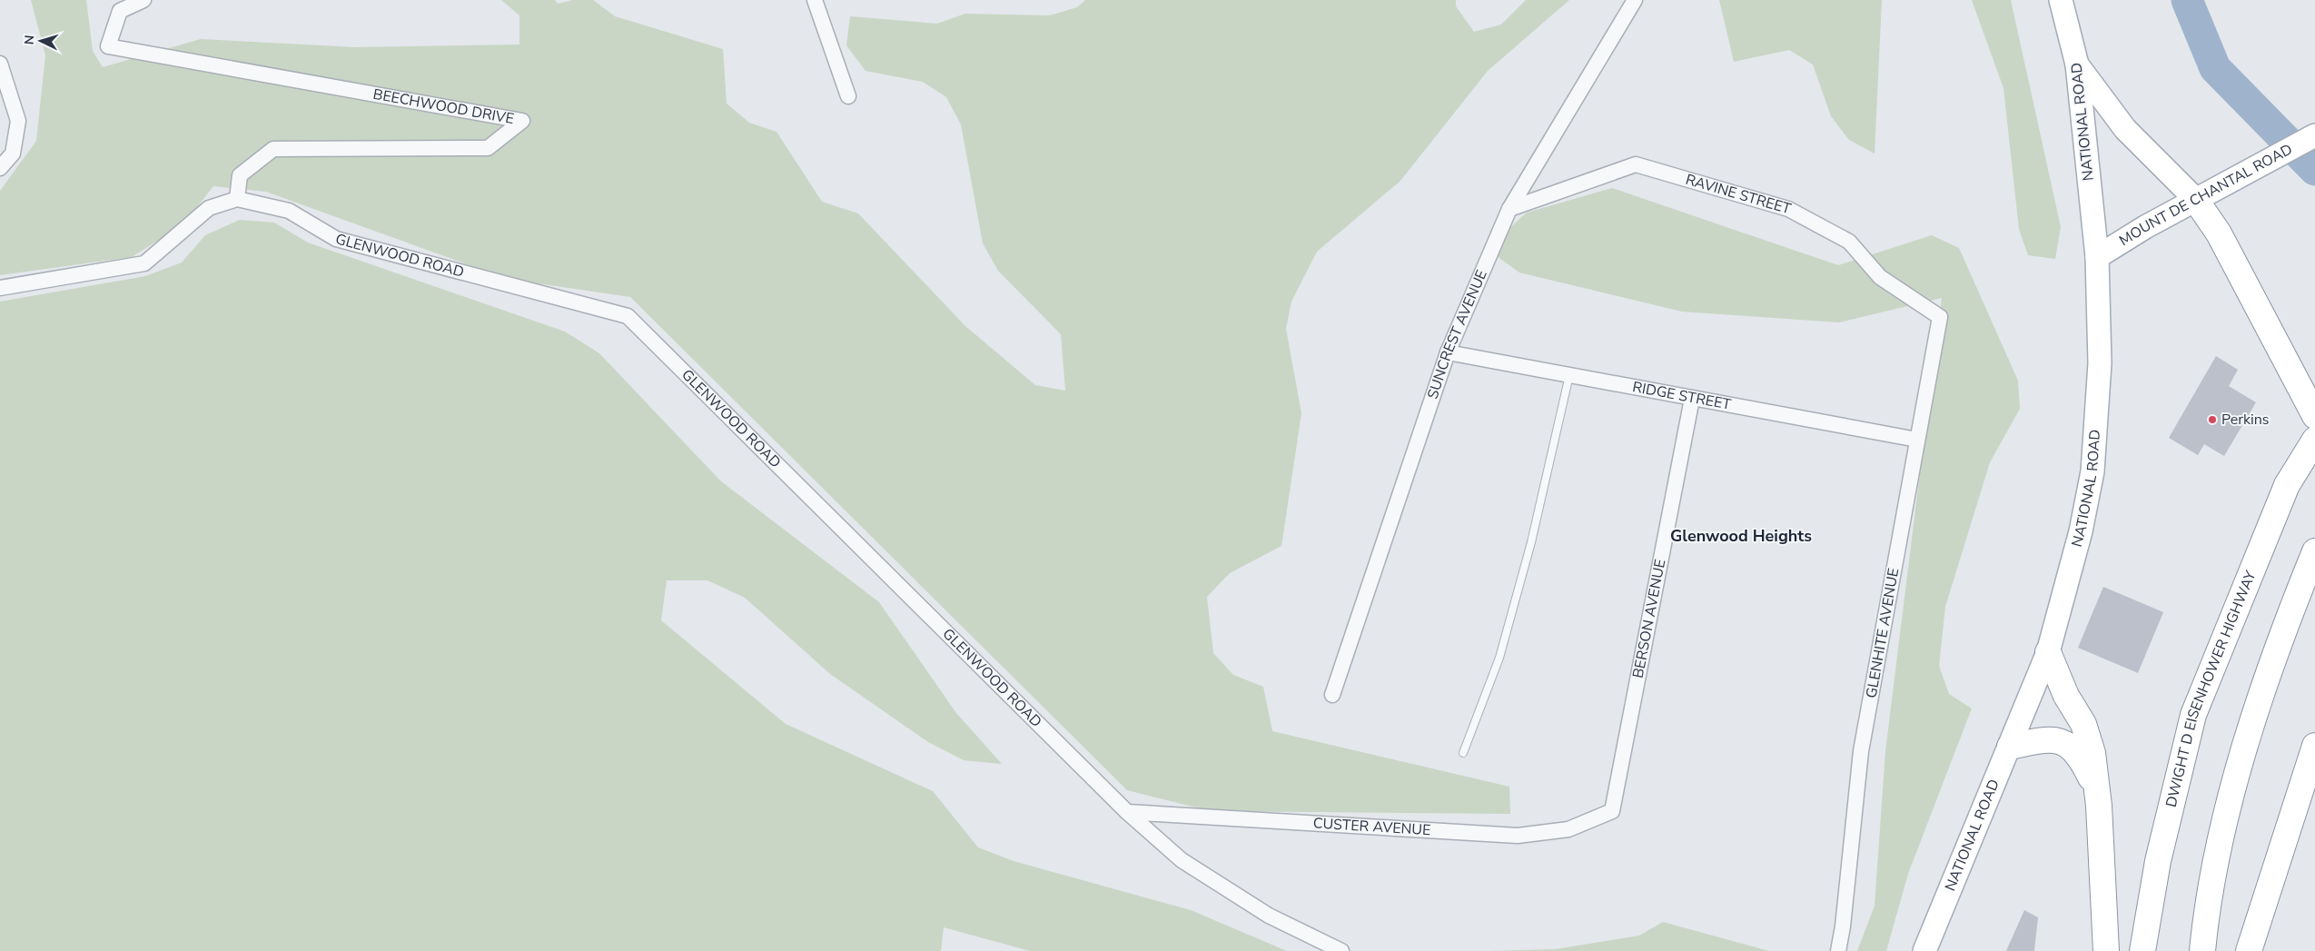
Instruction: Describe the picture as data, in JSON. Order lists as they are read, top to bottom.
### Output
{
  "streets": {
    "highway": ["DWIGHT D EISENHOWER HIGHWAY"],
    "main road": ["NATIONAL ROAD", "MOUNT DE CHANTAL ROAD"],
    "street": [
      "BEECHWOOD DRIVE",
      "RAVINE STREET",
      "GLENWOOD ROAD",
      "SUNCREST AVENUE",
      "RIDGE STREET",
      "BERSON AVENUE",
      "GLENHITE AVENUE",
      "CUSTER AVENUE"
    ]
  },
  "crossings": [
    ["BEECHWOOD DRIVE", "GLENWOOD ROAD"],
    ["NATIONAL ROAD", "MOUNT DE CHANTAL ROAD"],
    ["RAVINE STREET", "SUNCREST AVENUE"],
    ["RAVINE STREET", "GLENHITE AVENUE"],
    ["GLENWOOD ROAD", "CUSTER AVENUE"],
    ["SUNCREST AVENUE", "RIDGE STREET"],
    ["RIDGE STREET", "BERSON AVENUE"],
    ["RIDGE STREET", "GLENHITE AVENUE"],
    ["BERSON AVENUE", "CUSTER AVENUE"]
  ],
  "districts": ["Glenwood Heights"],
  "places": ["Perkins"],
  "north": "left"
}
